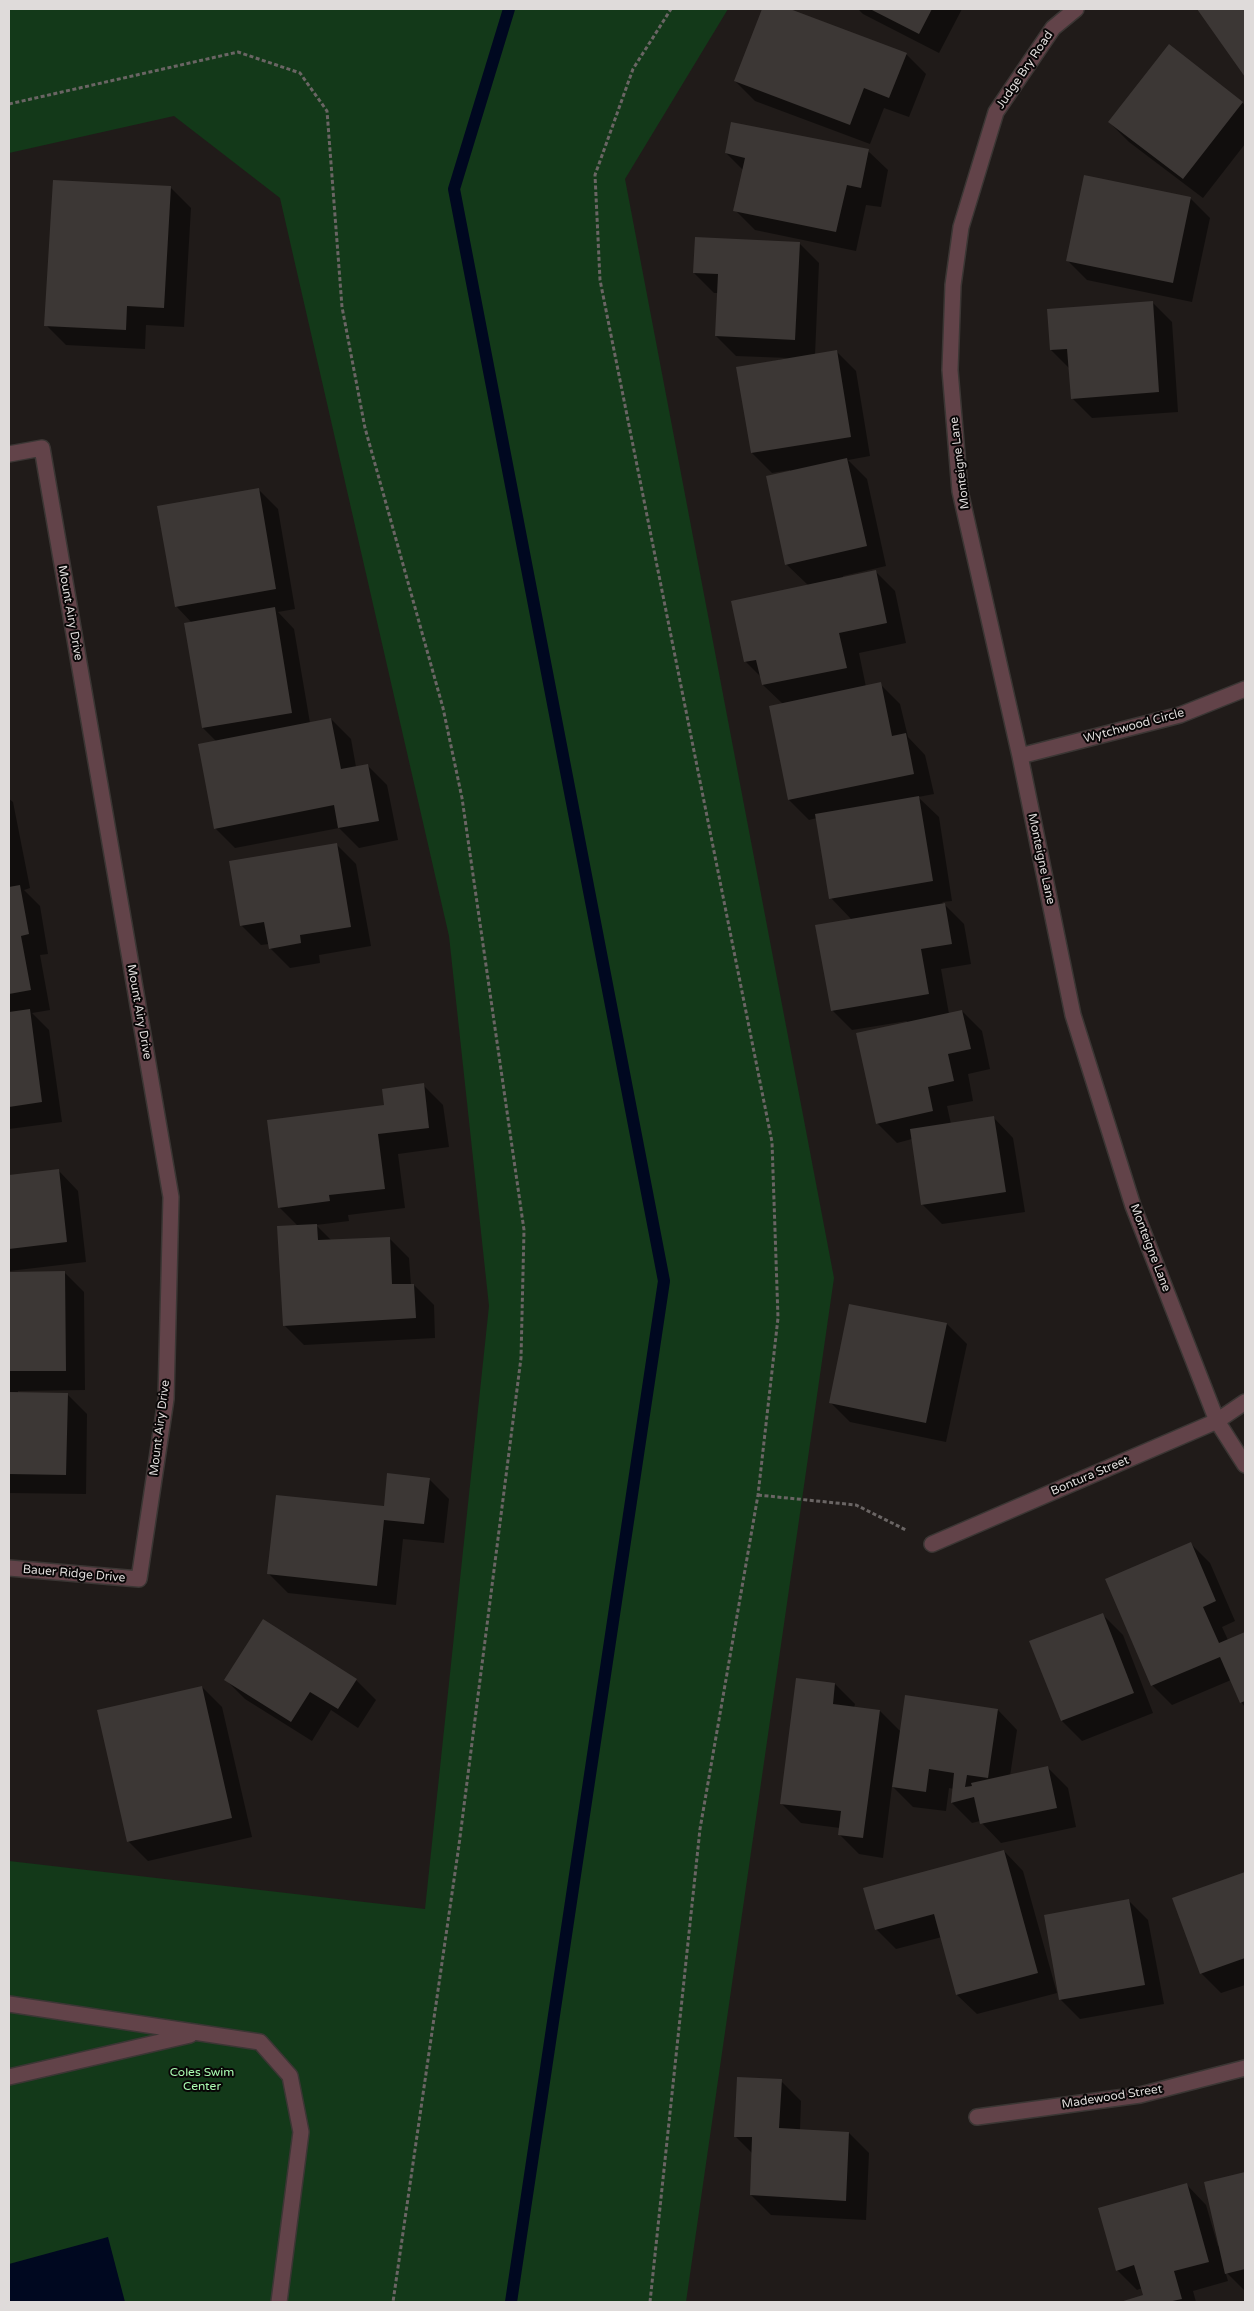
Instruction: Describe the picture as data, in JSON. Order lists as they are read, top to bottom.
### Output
{
  "streets": {
    "street": [
      "Judge Bry Road",
      "Monteigne Lane",
      "Mount Airy Drive",
      "Wytchwood Circle",
      "Bontura Street",
      "Bauer Ridge Drive",
      "Madewood Street"
    ]
  },
  "crossings": [
    ["Judge Bry Road", "Monteigne Lane"],
    ["Monteigne Lane", "Wytchwood Circle"],
    ["Monteigne Lane", "Bontura Street"],
    ["Mount Airy Drive", "Bauer Ridge Drive"]
  ],
  "parks": ["Coles Swim Center"]
}
